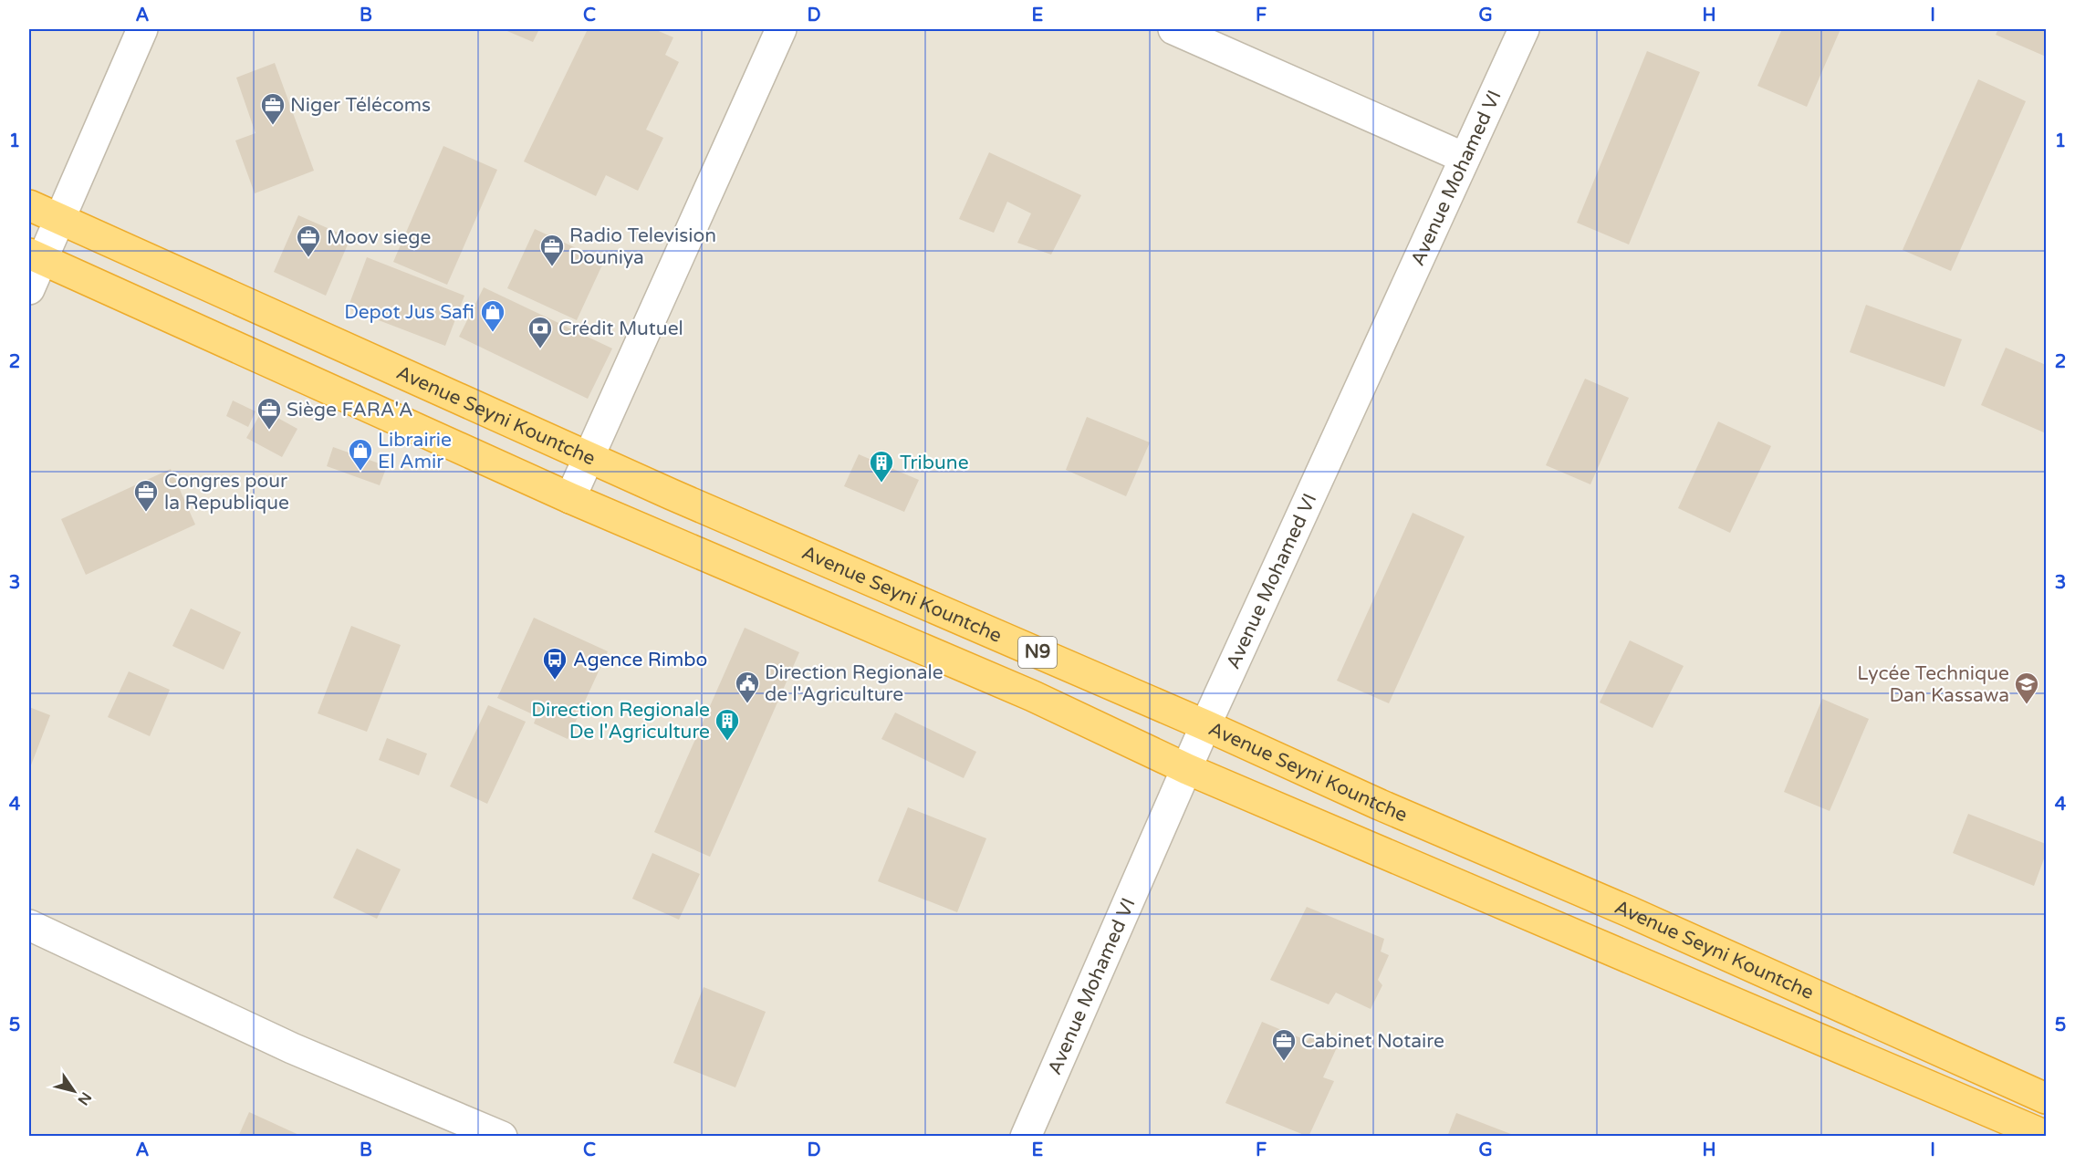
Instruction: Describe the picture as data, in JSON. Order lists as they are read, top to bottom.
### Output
{
  "streets": {
    "highway": ["Avenue Seyni Kountche", "N9"],
    "street": ["Avenue Mohamed VI"]
  },
  "crossings": [
    ["Avenue Mohamed VI", "Avenue Seyni Kountche"]
  ],
  "places": {
    "office": [
      "Niger Télécoms",
      "Moov siege",
      "Radio Television Douniya",
      "Siège FARA'A",
      "Congres pour la Republique",
      "Cabinet Notaire"
    ],
    "shop": ["Depot Jus Safi", "Librairie El Amir"],
    "bank": ["Crédit Mutuel"],
    "building": ["Tribune", "Direction Regionale De l'Agriculture"],
    "bus stop": ["Agence Rimbo"],
    "public building": ["Direction Regionale de l'Agriculture"],
    "school or university": ["Lycée Technique Dan Kassawa"]
  },
  "north": "bottom right",
  "grid": {
    "columns": [
      "A",
      "B",
      "C",
      "D",
      "E",
      "F",
      "G",
      "H",
      "I"
    ],
    "rows": [
      "1",
      "2",
      "3",
      "4",
      "5"
    ]
  }
}
